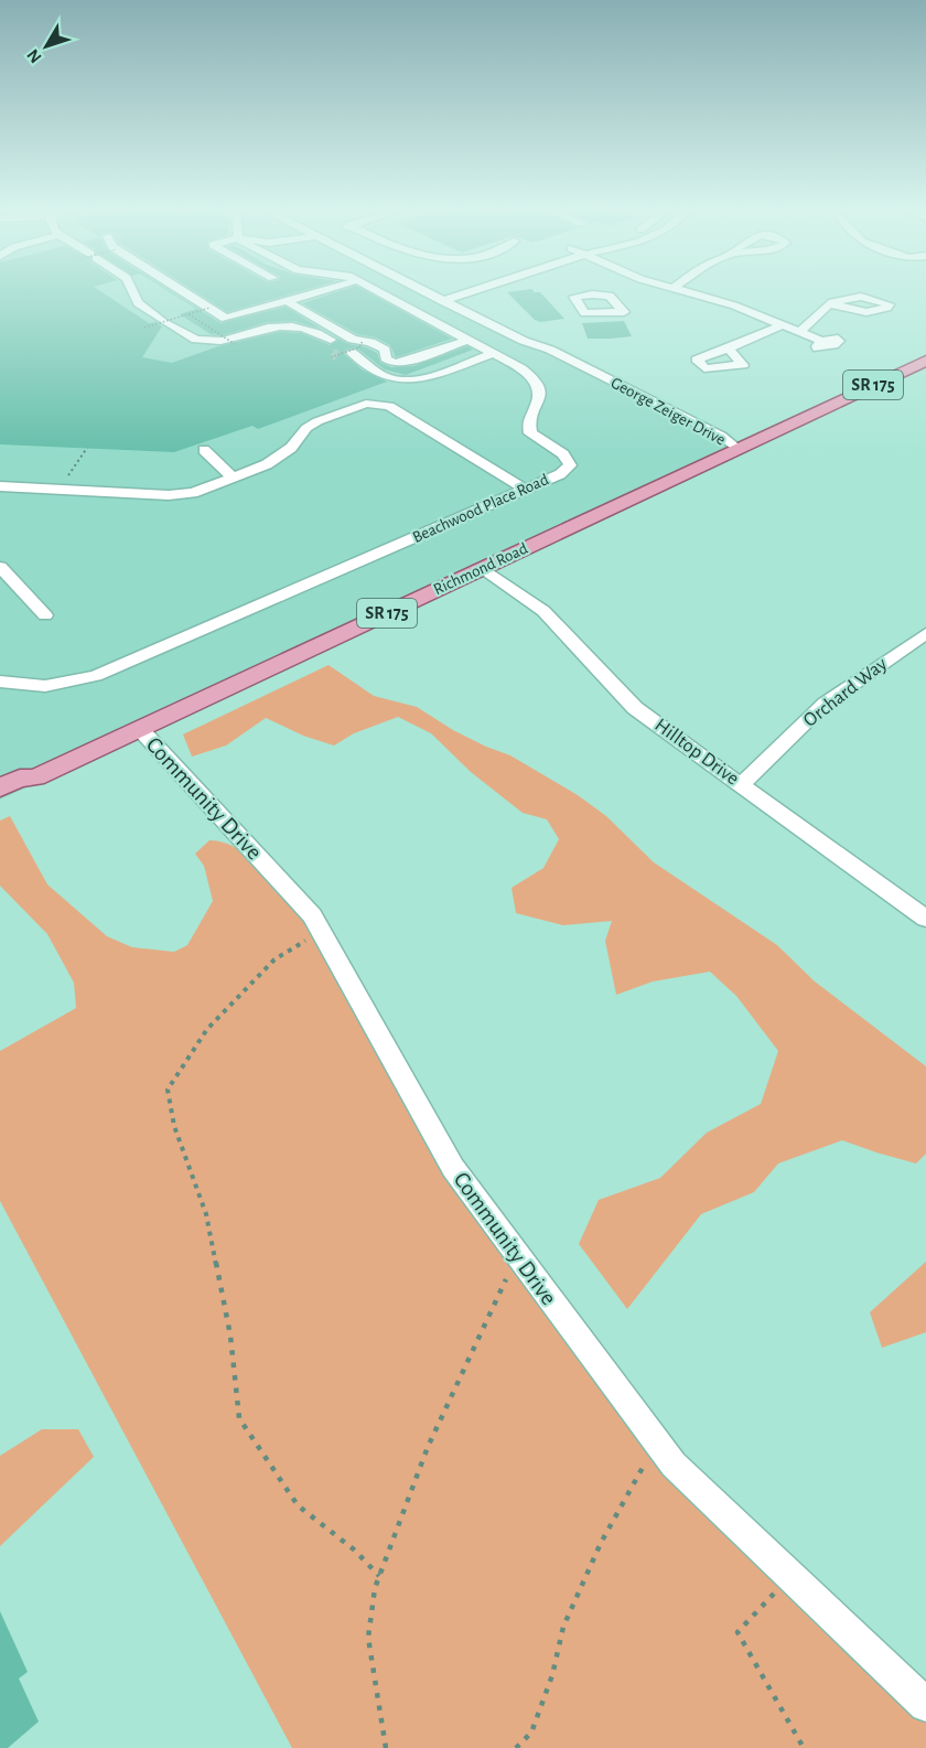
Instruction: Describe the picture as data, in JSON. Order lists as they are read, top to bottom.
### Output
{
  "streets": {
    "main road": ["SR 175", "Richmond Road"],
    "street": [
      "George Zeiger Drive",
      "Beachwood Place Road",
      "Orchard Way",
      "Hilltop Drive",
      "Community Drive"
    ]
  },
  "crossings": [
    ["George Zeiger Drive", "Richmond Road"],
    ["Richmond Road", "Hilltop Drive"],
    ["Richmond Road", "Community Drive"],
    ["Orchard Way", "Hilltop Drive"]
  ],
  "north": "bottom left"
}
